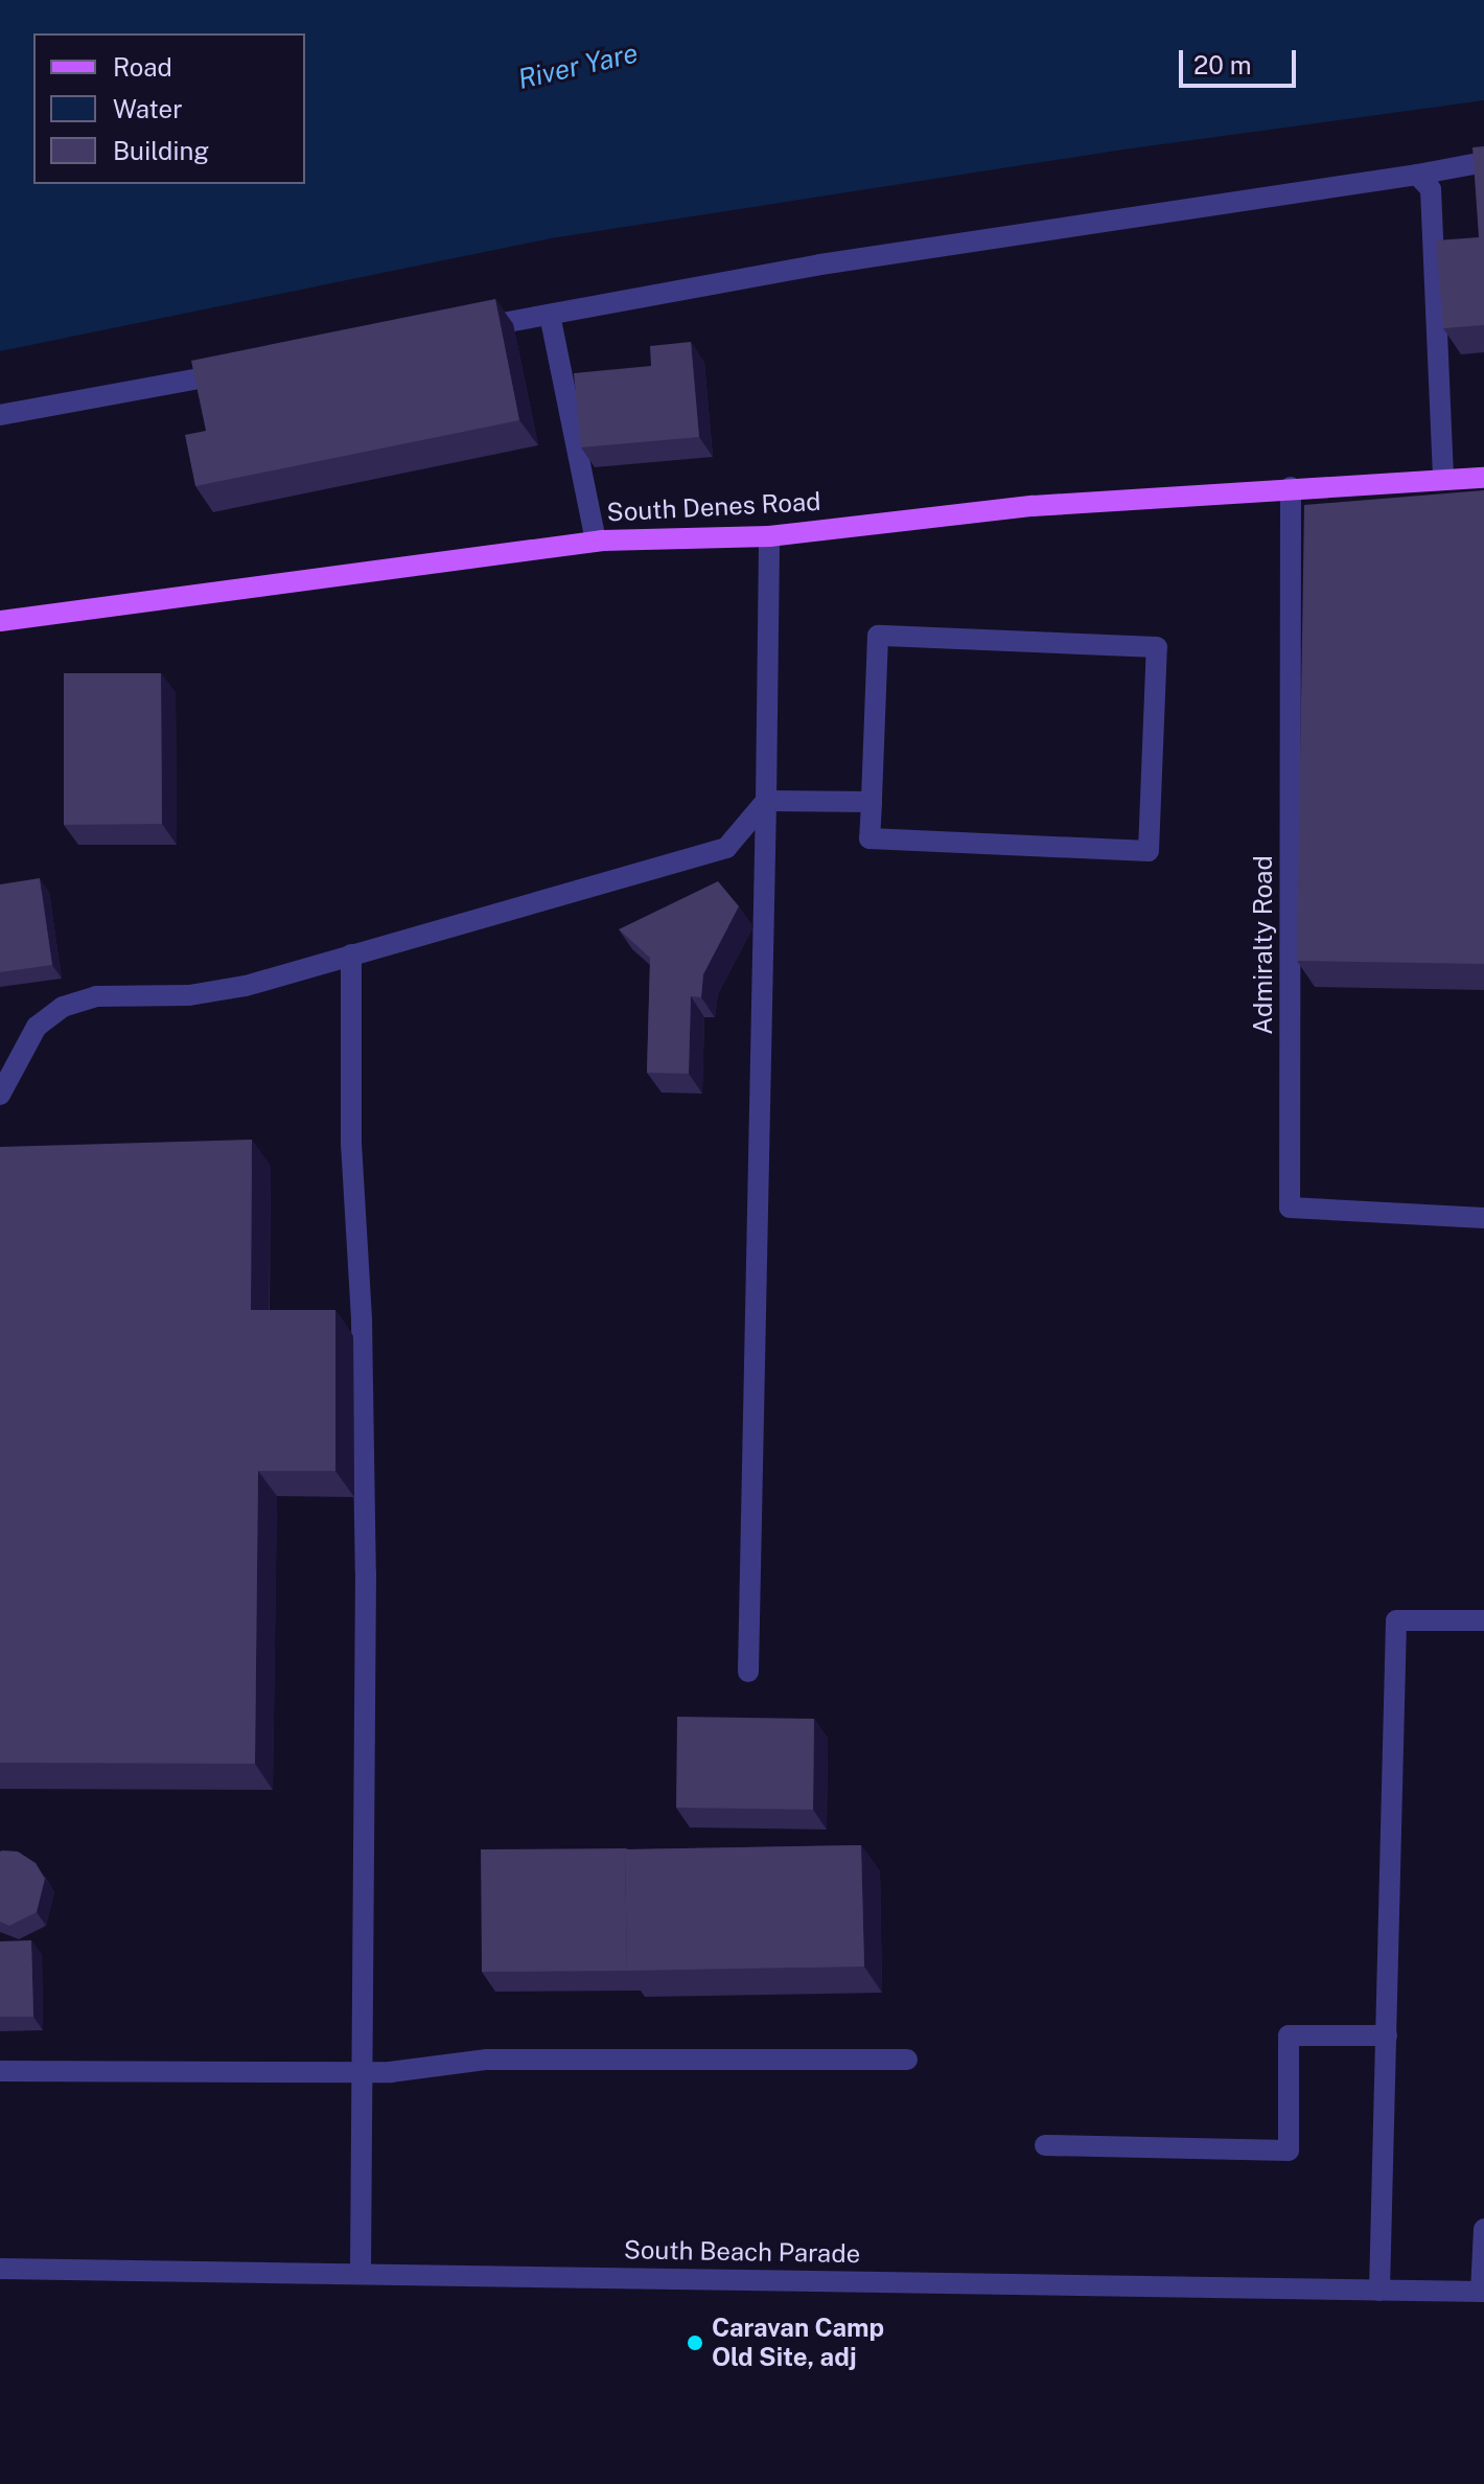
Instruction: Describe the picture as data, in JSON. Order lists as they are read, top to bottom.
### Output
{
  "streets": {
    "main road": ["South Denes Road"],
    "street": ["Admiralty Road", "South Beach Parade"]
  },
  "crossings": [
    ["South Denes Road", "Admiralty Road"]
  ],
  "water": ["River Yare"],
  "places": ["Caravan Camp Old Site, adj"],
  "legend": ["Road", "Water", "Building"],
  "scale_bar": "20 m"
}
